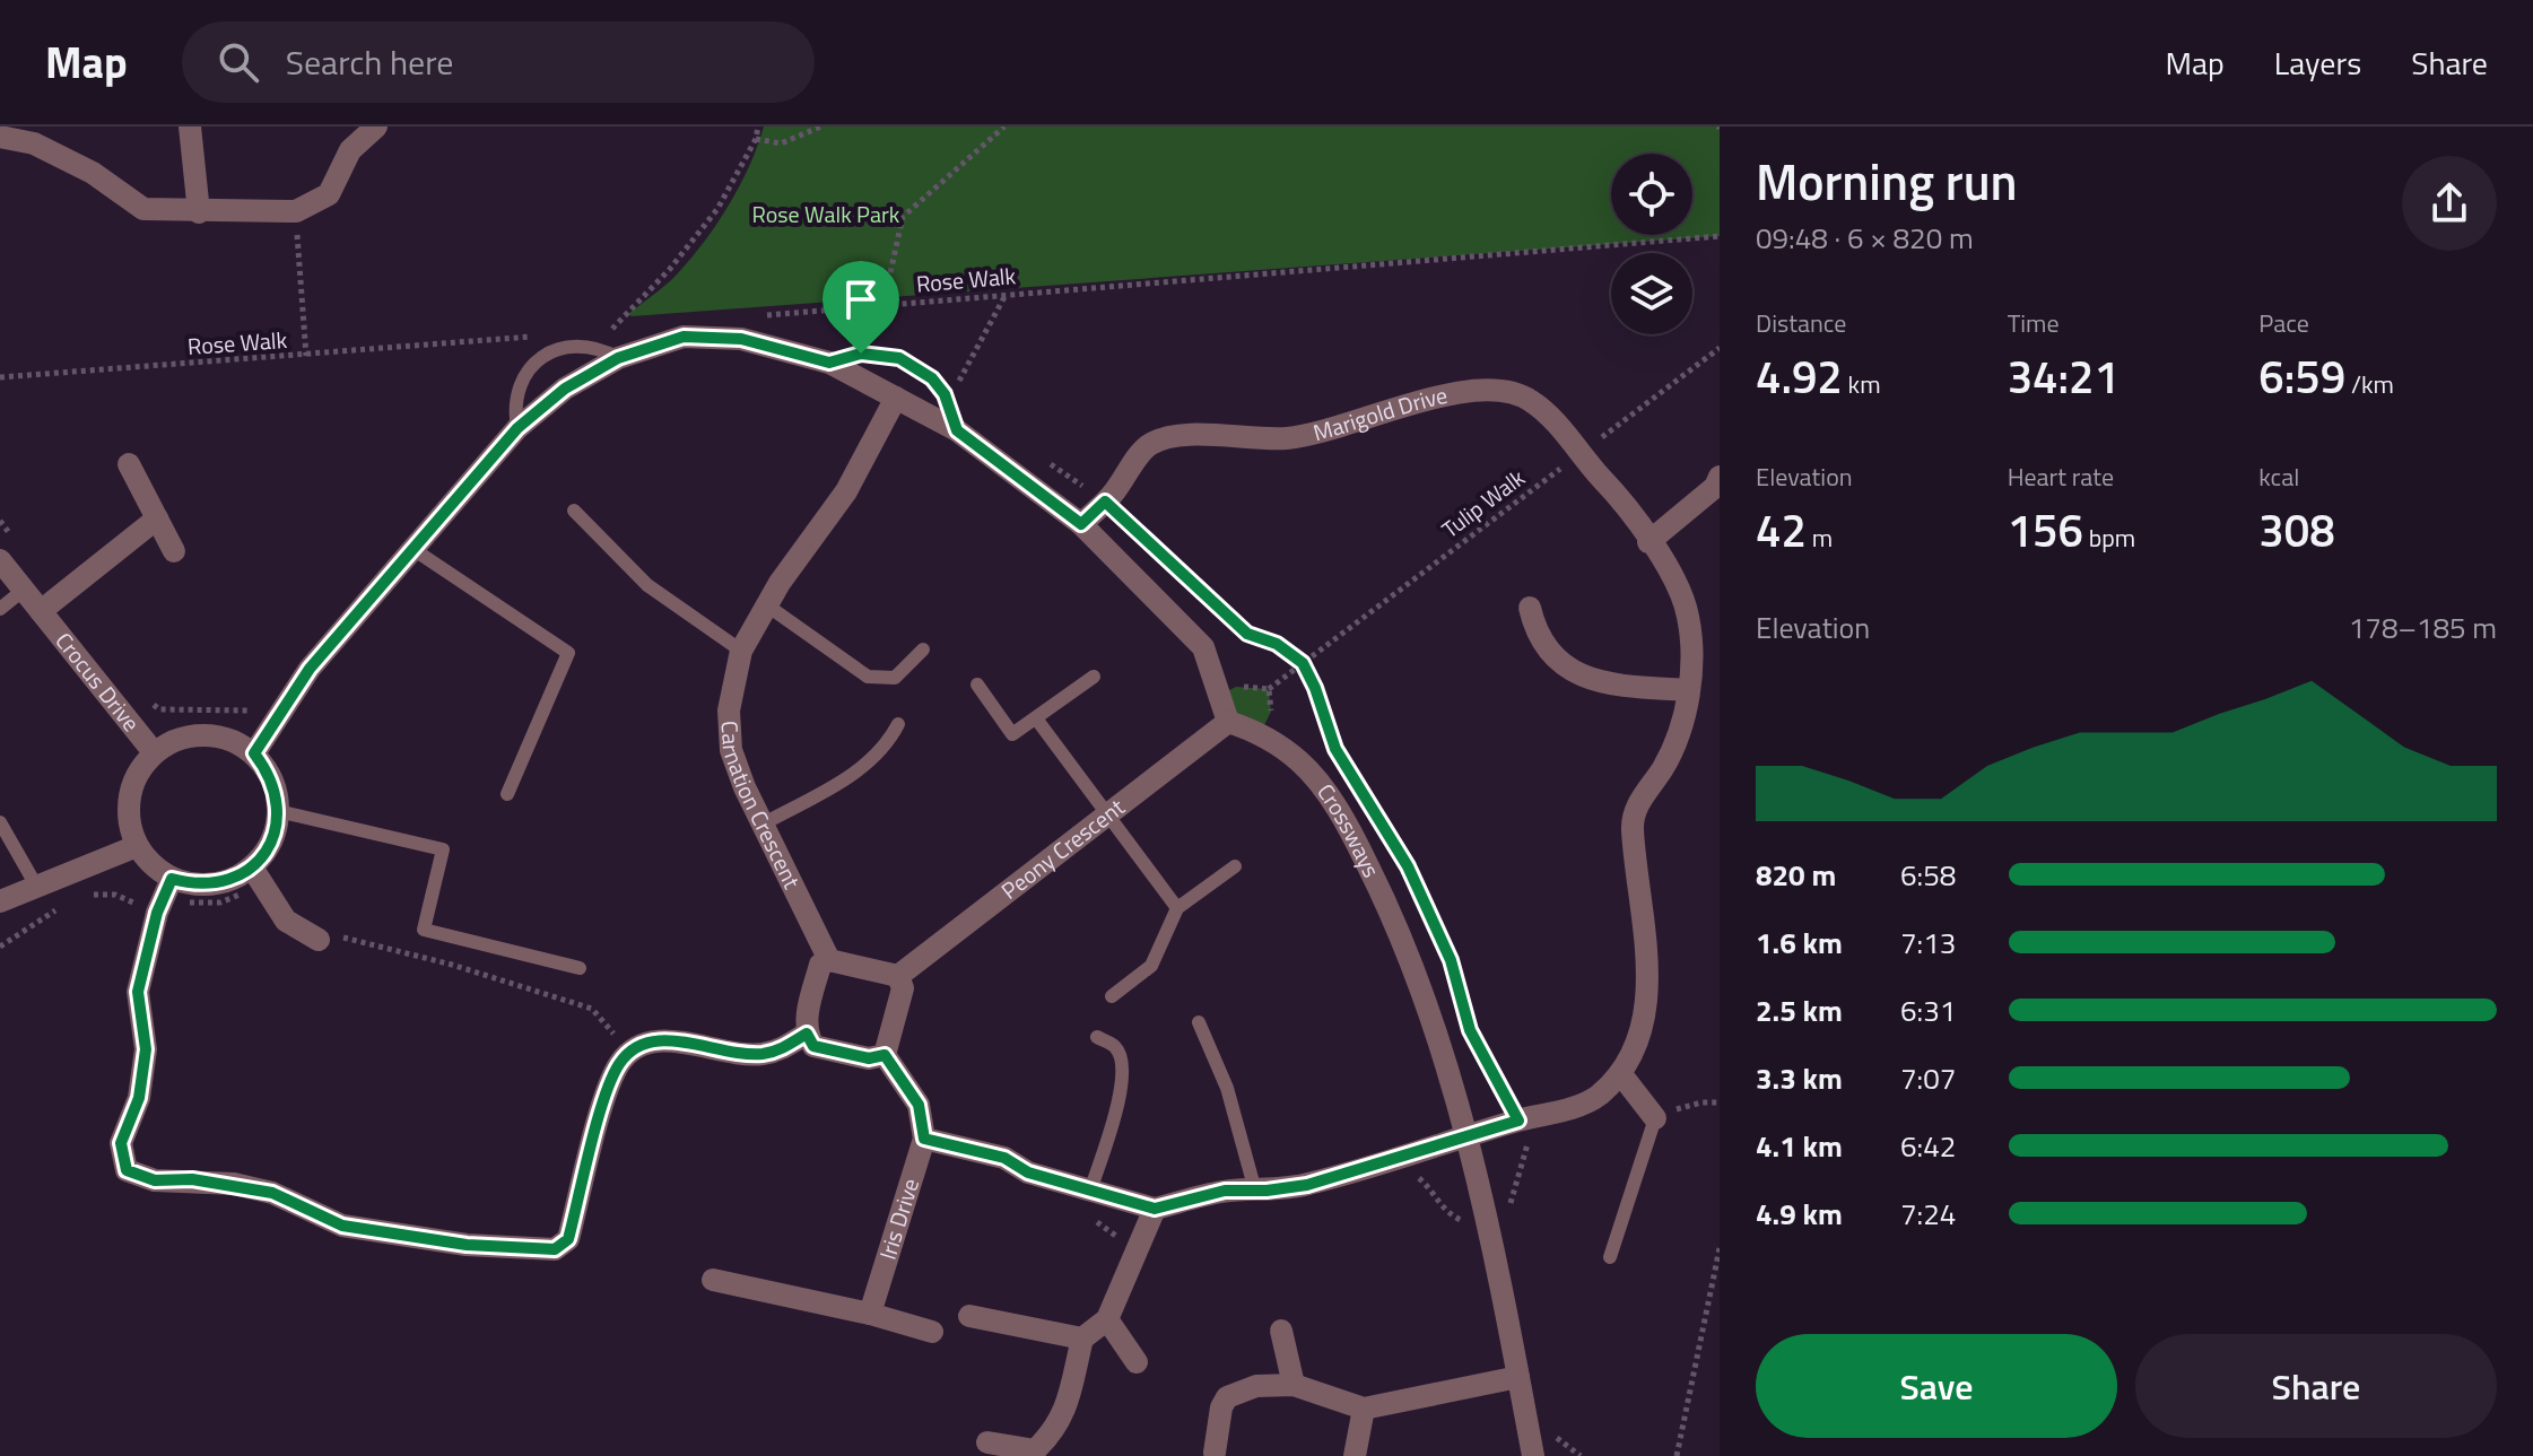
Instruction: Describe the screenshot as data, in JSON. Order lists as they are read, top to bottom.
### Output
{
  "streets": {
    "street": [
      "Marigold Drive",
      "Crocus Drive",
      "Carnation Crescent",
      "Crossways",
      "Peony Crescent",
      "Iris Drive"
    ],
    "path": ["Rose Walk", "Tulip Walk"]
  },
  "crossings": [
    ["Marigold Drive", "Tulip Walk"],
    ["Marigold Drive", "Crossways"],
    ["Carnation Crescent", "Peony Crescent"],
    ["Crossways", "Peony Crescent"]
  ],
  "parks": ["Rose Walk Park"],
  "page": {
    "header": "Map",
    "search": "Search here",
    "nav": ["Map", "Layers", "Share"],
    "heading": ["Morning run", "09:48 · 6 × 820 m"],
    "stats": [
      ["Distance", "4.92 km"],
      ["Time", "34:21"],
      ["Pace", "6:59 /km"],
      ["Elevation", "42 m"],
      ["Heart rate", "156 bpm"],
      ["kcal", "308"]
    ],
    "chart": ["Elevation", "178–185 m"],
    "list": [
      {
        "name": "820 m",
        "note": "6:58"
      },
      {
        "name": "1.6 km",
        "note": "7:13"
      },
      {
        "name": "2.5 km",
        "note": "6:31"
      },
      {
        "name": "3.3 km",
        "note": "7:07"
      },
      {
        "name": "4.1 km",
        "note": "6:42"
      },
      {
        "name": "4.9 km",
        "note": "7:24"
      }
    ],
    "buttons": ["Save", "Share"]
  }
}
